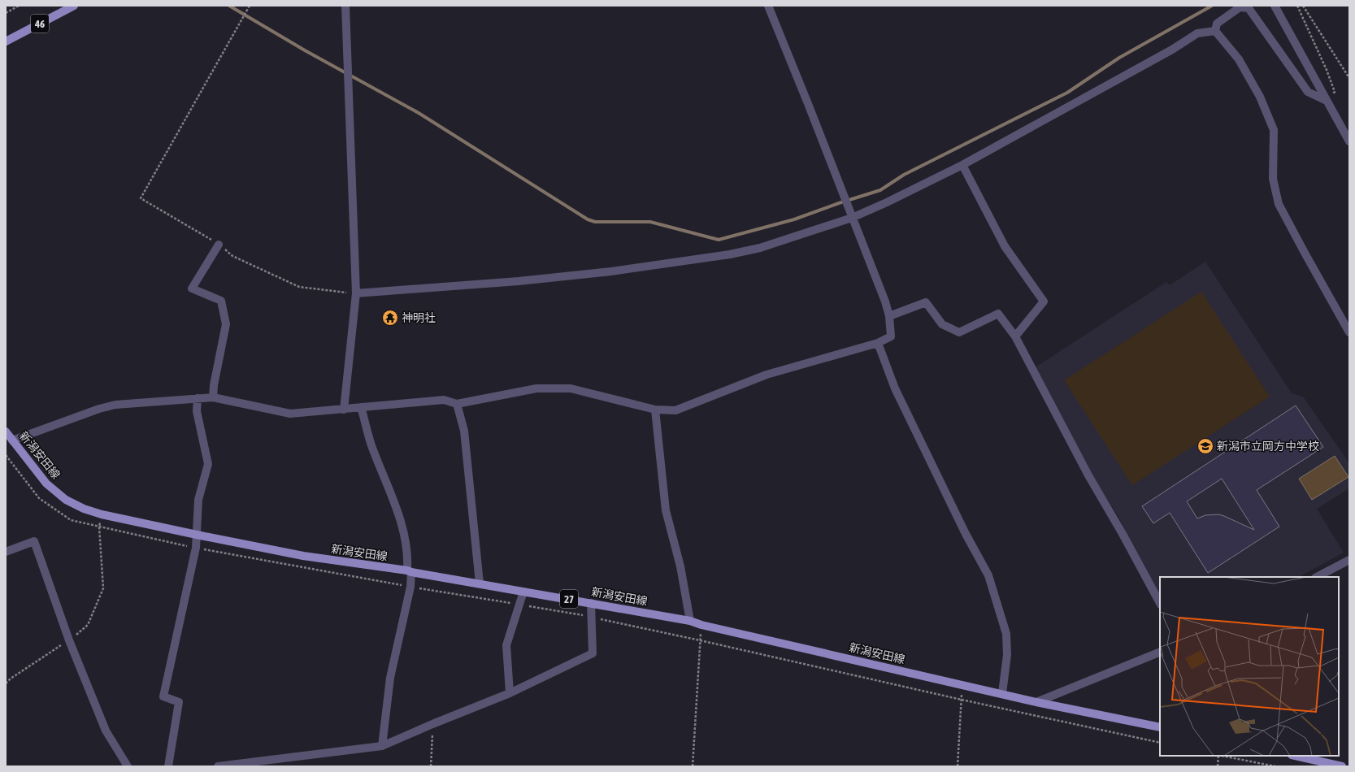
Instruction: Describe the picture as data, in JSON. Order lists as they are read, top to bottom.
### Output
{
  "streets": {
    "main road": ["46", "新潟安田線", "27"]
  },
  "places": {
    "temple": ["神明社"],
    "school or university": ["新潟市立岡方中学校"]
  }
}
